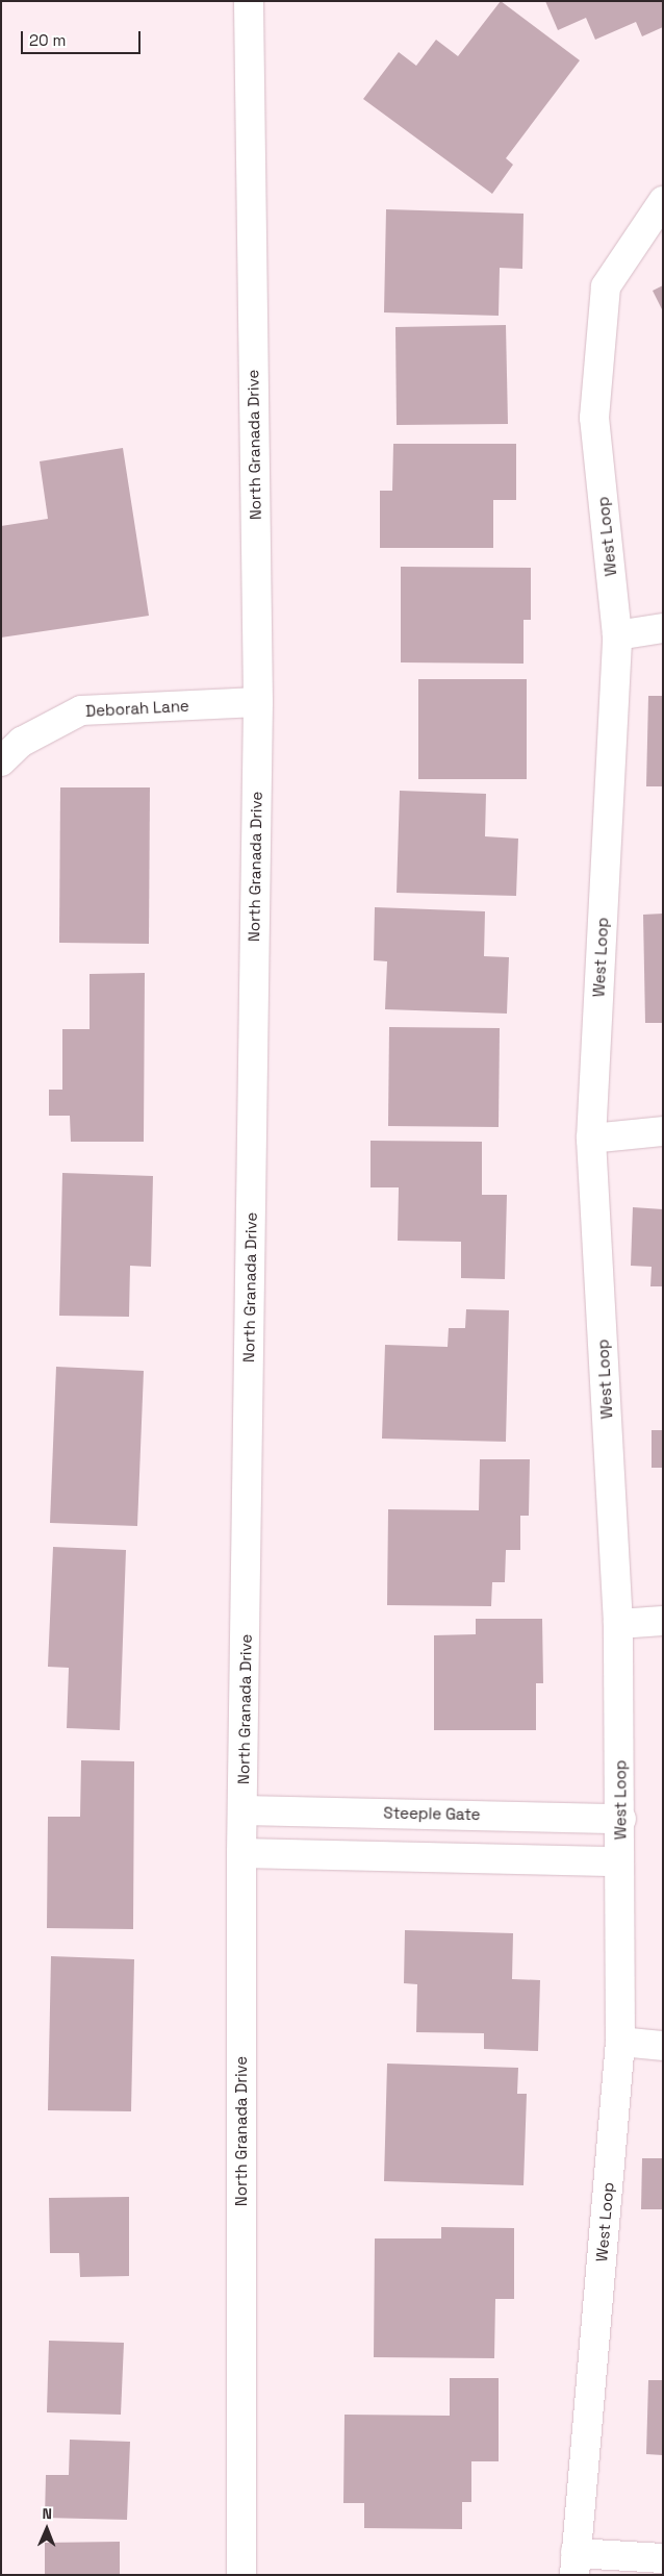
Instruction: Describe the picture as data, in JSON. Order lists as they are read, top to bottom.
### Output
{
  "streets": {
    "street": [
      "North Granada Drive",
      "West Loop",
      "Deborah Lane",
      "Steeple Gate"
    ]
  },
  "crossings": [
    ["North Granada Drive", "Deborah Lane"],
    ["North Granada Drive", "Steeple Gate"],
    ["West Loop", "Steeple Gate"]
  ],
  "scale_bar": "20 m",
  "north": "top"
}
